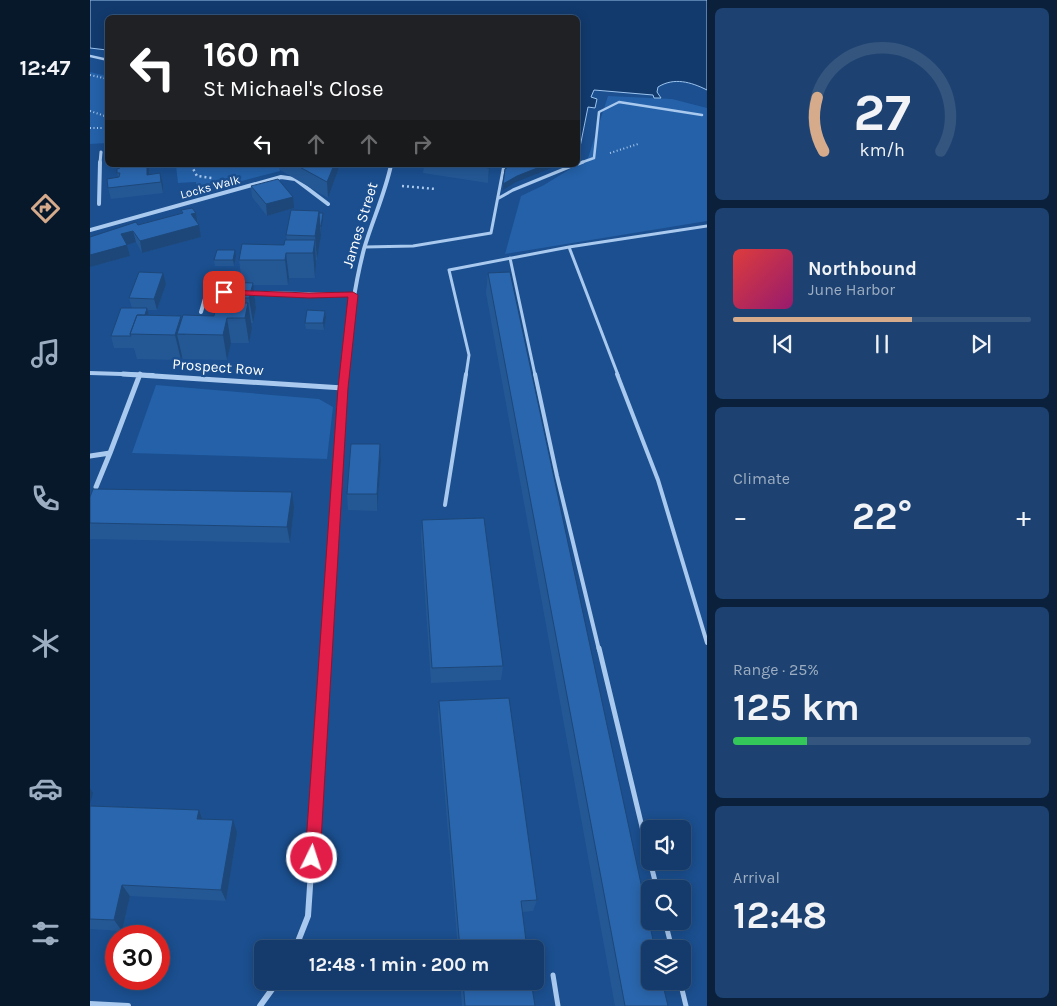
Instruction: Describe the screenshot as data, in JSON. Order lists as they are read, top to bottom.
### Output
{
  "streets": {
    "street": ["Locks Walk", "James Street", "Prospect Row"]
  },
  "crossings": [
    ["James Street", "Prospect Row"]
  ],
  "page": {
    "tabs": "12:47",
    "turn": ["160 m", "St Michael's Close"],
    "song": ["Northbound", "June Harbor"],
    "tile": [
      "Climate",
      ["Range · 25%", "125 km"],
      ["Arrival", "12:48"]
    ],
    "heat": ["−", "22°", "+"],
    "limit": "30",
    "trip": "12:48 · 1 min · 200 m",
    "gauge": ["27", "km/h"]
  }
}
